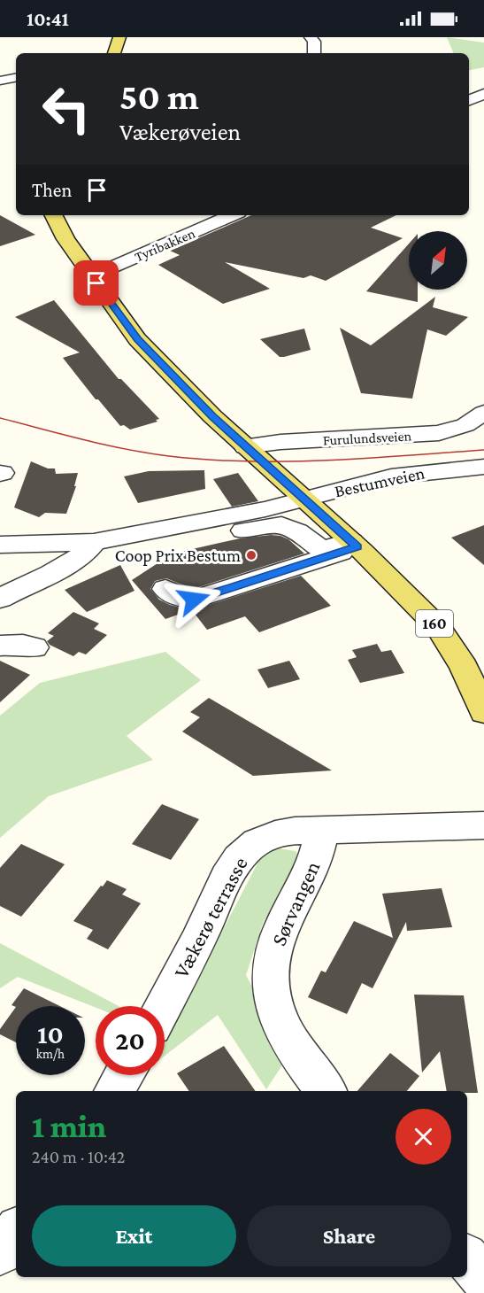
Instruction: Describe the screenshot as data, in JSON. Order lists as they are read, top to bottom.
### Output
{
  "streets": {
    "main road": ["160"],
    "street": [
      "Tyribakken",
      "Furulundsveien",
      "Bestumveien",
      "Sørvangen",
      "Vækerø terrasse"
    ]
  },
  "crossings": [
    ["Tyribakken", "160"],
    ["Furulundsveien", "160"],
    ["Bestumveien", "160"],
    ["Sørvangen", "Vækerø terrasse"]
  ],
  "places": ["Coop Prix Bestum"],
  "north": "top right",
  "page": {
    "status": "10:41",
    "turn": ["50 m", "Vækerøveien"],
    "then": "Then",
    "speed": "10 km/h",
    "limit": "20",
    "heading": ["1 min", "240 m · 10:42"],
    "buttons": ["Exit", "Share"]
  }
}
